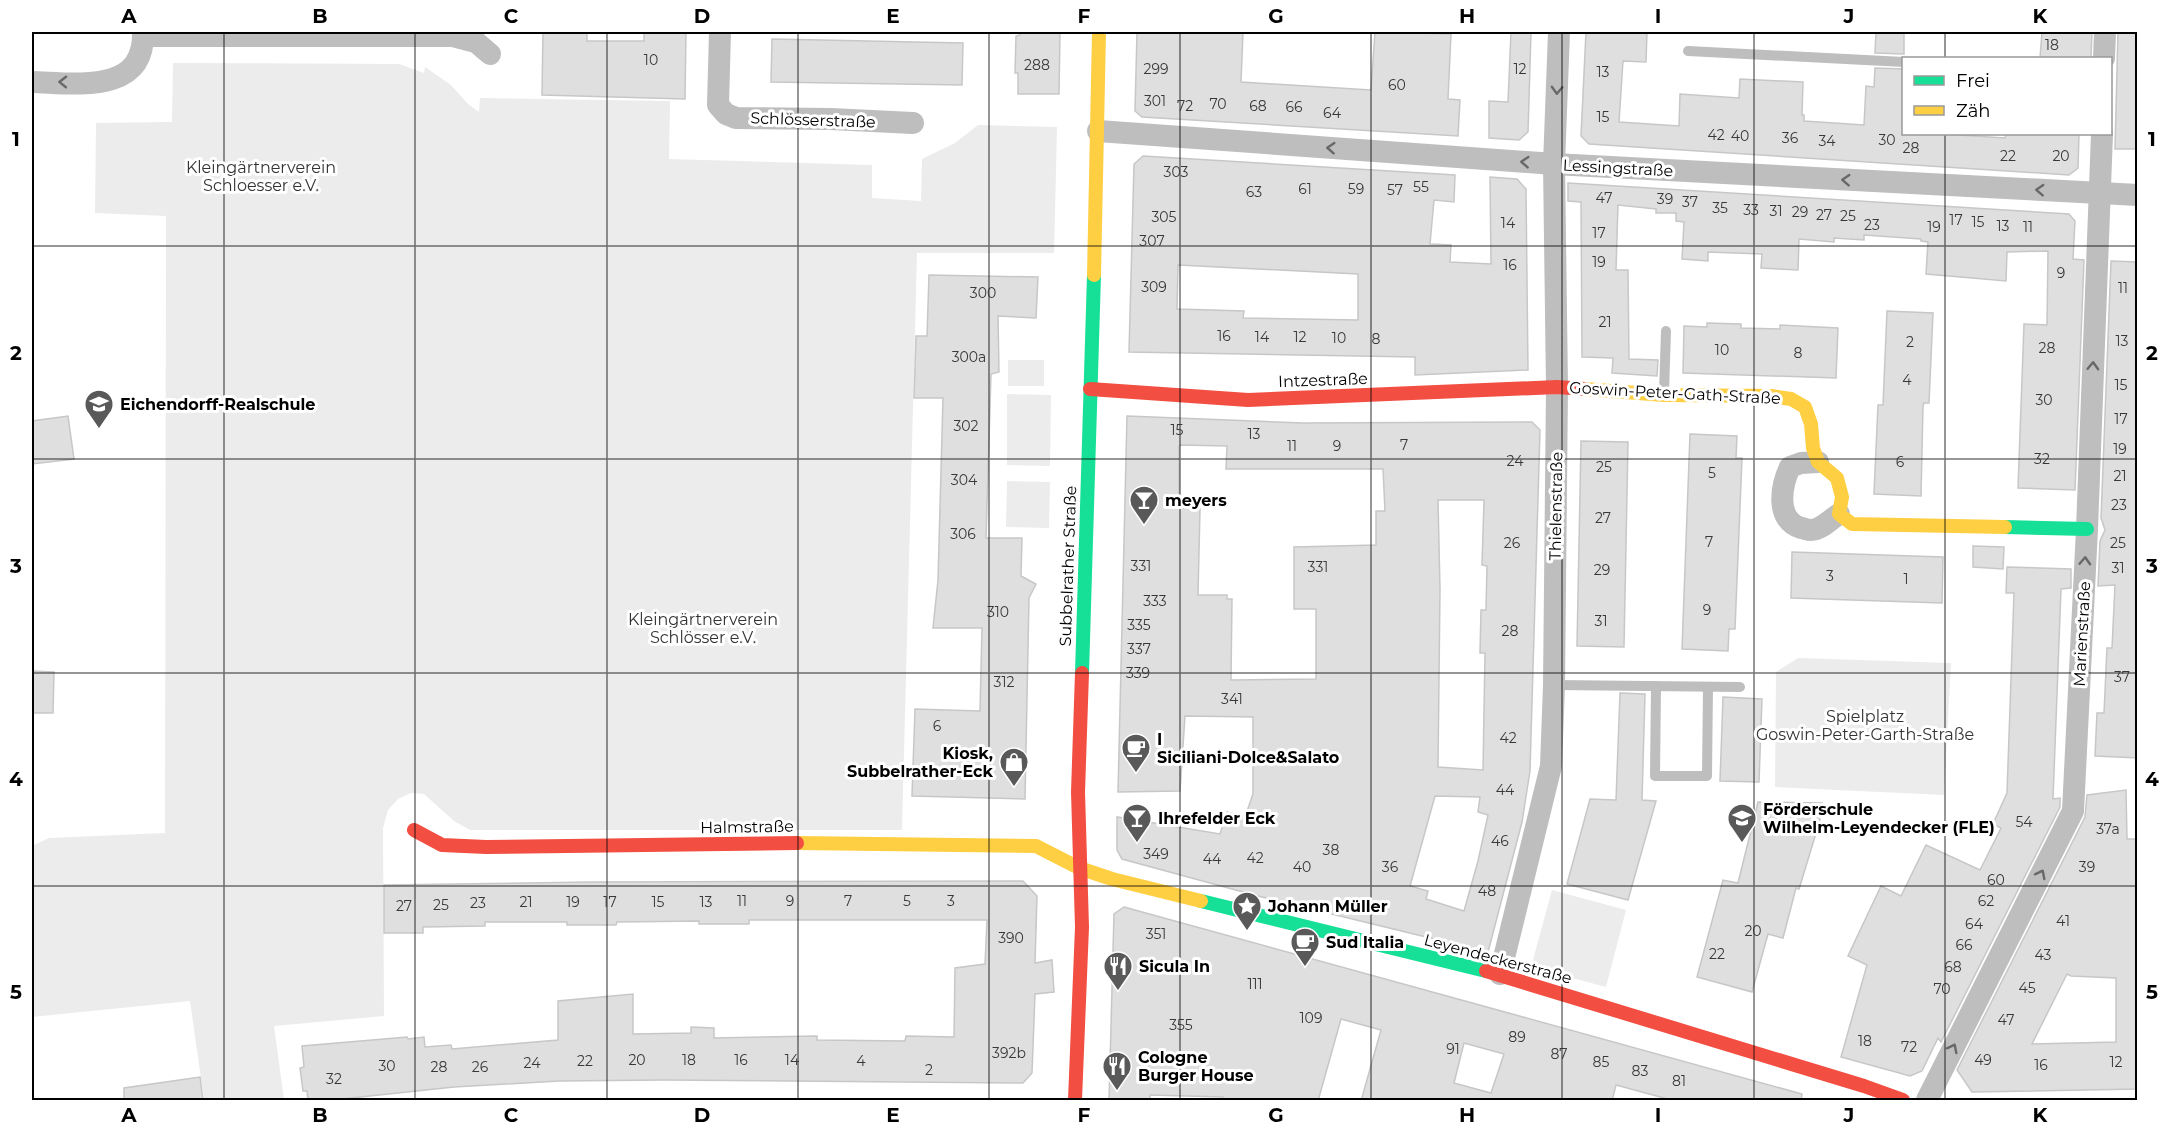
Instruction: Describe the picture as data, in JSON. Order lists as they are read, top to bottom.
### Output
{
  "streets": {
    "street": [
      "Schlösserstraße",
      "Lessingstraße",
      "Intzestraße",
      "Goswin-Peter-Gath-Straße",
      "Thielenstraße",
      "Subbelrather Straße",
      "Marienstraße",
      "Halmstraße",
      "Leyendeckerstraße"
    ]
  },
  "crossings": [
    ["Lessingstraße", "Thielenstraße"],
    ["Lessingstraße", "Subbelrather Straße"],
    ["Lessingstraße", "Marienstraße"],
    ["Intzestraße", "Goswin-Peter-Gath-Straße"],
    ["Intzestraße", "Thielenstraße"],
    ["Intzestraße", "Subbelrather Straße"],
    ["Goswin-Peter-Gath-Straße", "Thielenstraße"],
    ["Thielenstraße", "Leyendeckerstraße"],
    ["Subbelrather Straße", "Halmstraße"],
    ["Subbelrather Straße", "Leyendeckerstraße"],
    ["Halmstraße", "Leyendeckerstraße"]
  ],
  "one_way": ["Lessingstraße", "Marienstraße"],
  "parks": ["Kleingärtnerverein Schloesser e.V.", "Kleingärtnerverein Schlösser e.V.", "Spielplatz Goswin-Peter-Garth-Straße"],
  "places": {
    "school or university": ["Eichendorff-Realschule", "Förderschule Wilhelm-Leyendecker (FLE)"],
    "bar": ["meyers", "Ihrefelder Eck"],
    "cafe": ["I Siciliani-Dolce&Salato", "Sud Italia"],
    "shop": ["Kiosk, Subbelrather-Eck"],
    "place": ["Johann Müller"],
    "restaurant": ["Sicula In", "Cologne Burger House"]
  },
  "house_numbers": [
    "18",
    "10",
    "288",
    "299",
    "12",
    "13",
    "60",
    "301",
    "70",
    "72",
    "68",
    "66",
    "64",
    "15",
    "42",
    "40",
    "36",
    "30",
    "34",
    "28",
    "22",
    "20",
    "303",
    "55",
    "61",
    "59",
    "57",
    "63",
    "47",
    "39",
    "37",
    "35",
    "33",
    "31",
    "29",
    "27",
    "25",
    "305",
    "17",
    "15",
    "14",
    "23",
    "13",
    "19",
    "11",
    "17",
    "307",
    "19",
    "16",
    "9",
    "309",
    "11",
    "300",
    "21",
    "16",
    "14",
    "12",
    "10",
    "8",
    "13",
    "2",
    "28",
    "10",
    "8",
    "300a",
    "4",
    "15",
    "30",
    "17",
    "302",
    "15",
    "13",
    "7",
    "11",
    "9",
    "19",
    "32",
    "24",
    "6",
    "25",
    "5",
    "21",
    "304",
    "23",
    "27",
    "306",
    "7",
    "26",
    "25",
    "331",
    "331",
    "31",
    "29",
    "3",
    "1",
    "333",
    "9",
    "310",
    "31",
    "335",
    "28",
    "337",
    "339",
    "37",
    "312",
    "341",
    "6",
    "42",
    "44",
    "54",
    "37a",
    "46",
    "38",
    "349",
    "42",
    "44",
    "40",
    "36",
    "39",
    "60",
    "48",
    "11",
    "9",
    "7",
    "5",
    "3",
    "62",
    "21",
    "19",
    "17",
    "15",
    "13",
    "23",
    "25",
    "27",
    "41",
    "64",
    "20",
    "351",
    "390",
    "66",
    "22",
    "43",
    "68",
    "111",
    "45",
    "70",
    "109",
    "47",
    "355",
    "89",
    "18",
    "72",
    "91",
    "392b",
    "87",
    "20",
    "18",
    "16",
    "14",
    "49",
    "22",
    "4",
    "85",
    "12",
    "24",
    "16",
    "30",
    "28",
    "26",
    "2",
    "83",
    "32",
    "81"
  ],
  "legend": ["Frei", "Zäh"],
  "grid": {
    "columns": [
      "A",
      "B",
      "C",
      "D",
      "E",
      "F",
      "G",
      "H",
      "I",
      "J",
      "K"
    ],
    "rows": [
      "1",
      "2",
      "3",
      "4",
      "5"
    ]
  }
}
